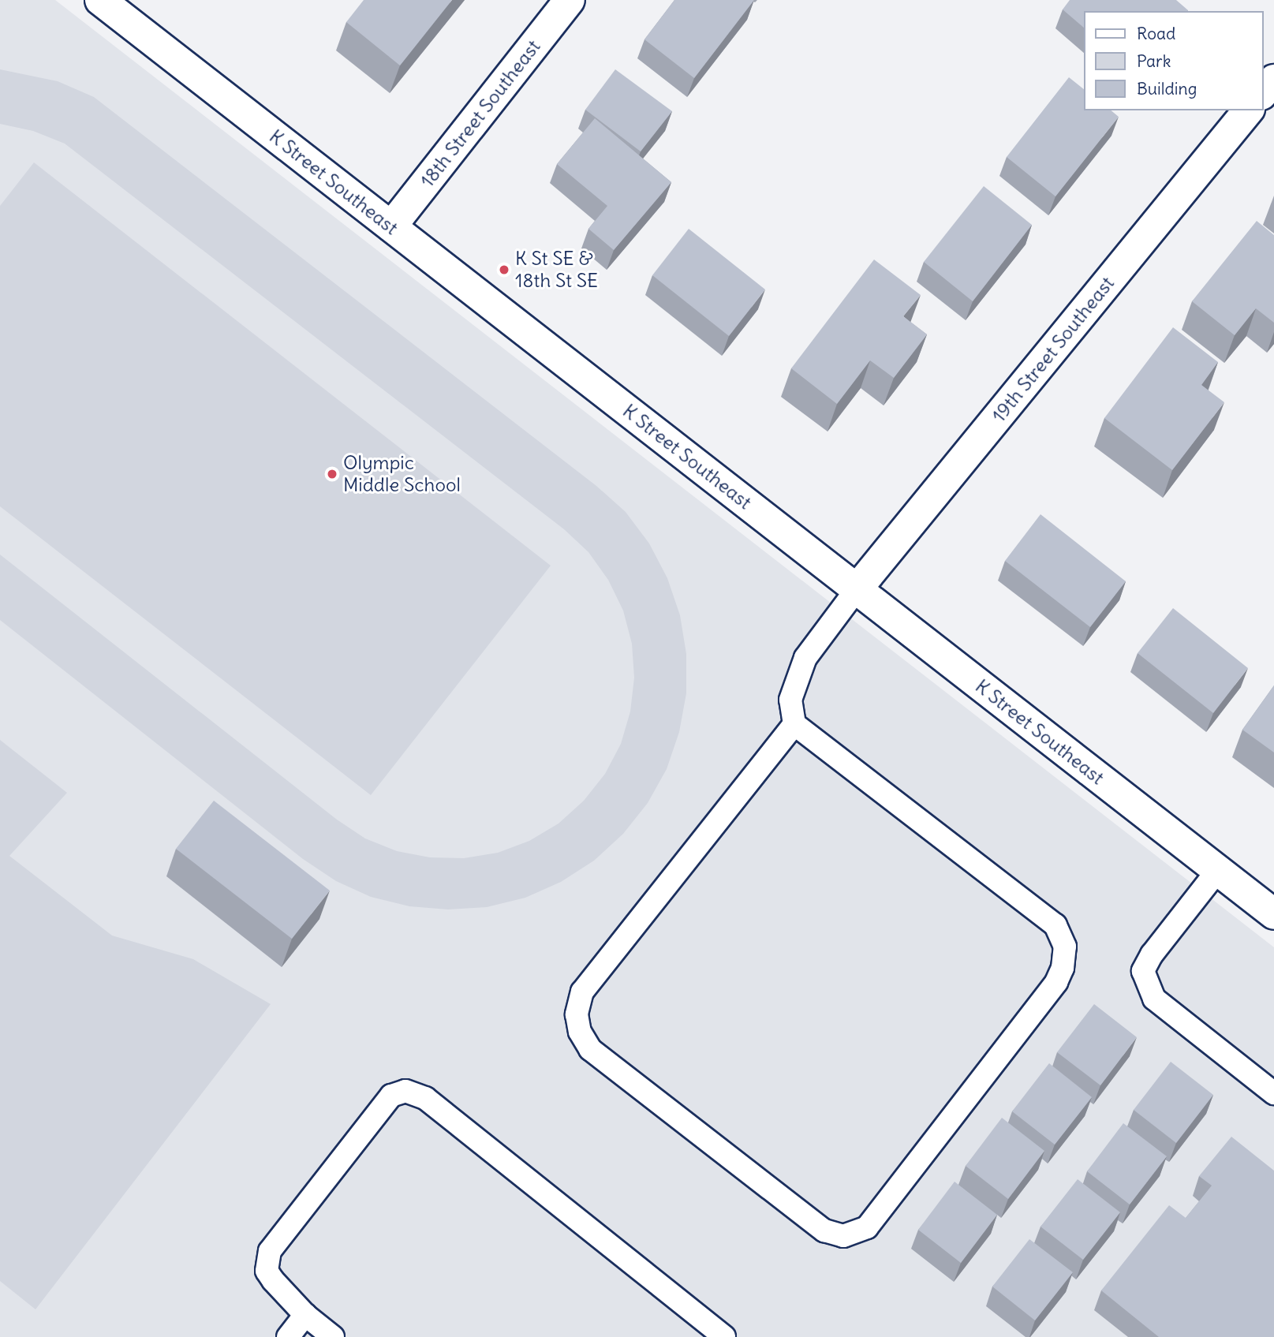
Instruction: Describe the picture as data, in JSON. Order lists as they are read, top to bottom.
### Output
{
  "streets": {
    "street": ["18th Street Southeast", "K Street Southeast", "19th Street Southeast"]
  },
  "crossings": [
    ["18th Street Southeast", "K Street Southeast"],
    ["K Street Southeast", "19th Street Southeast"]
  ],
  "places": ["K St SE & 18th St SE", "Olympic Middle School"],
  "legend": ["Road", "Park", "Building"]
}
